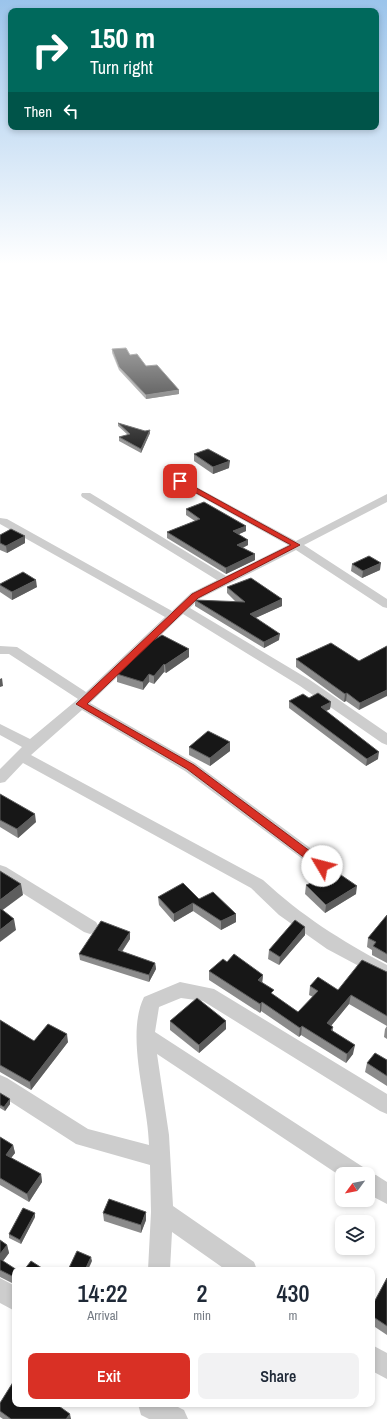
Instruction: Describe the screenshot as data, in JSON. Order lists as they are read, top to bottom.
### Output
{
  "north": "bottom left",
  "page": {
    "turn": ["150 m", "Turn right"],
    "then": "Then",
    "eta": [
      "14:22",
      "Arrival",
      "2",
      "min",
      "430",
      "m"
    ],
    "buttons": ["Exit", "Share"]
  }
}
